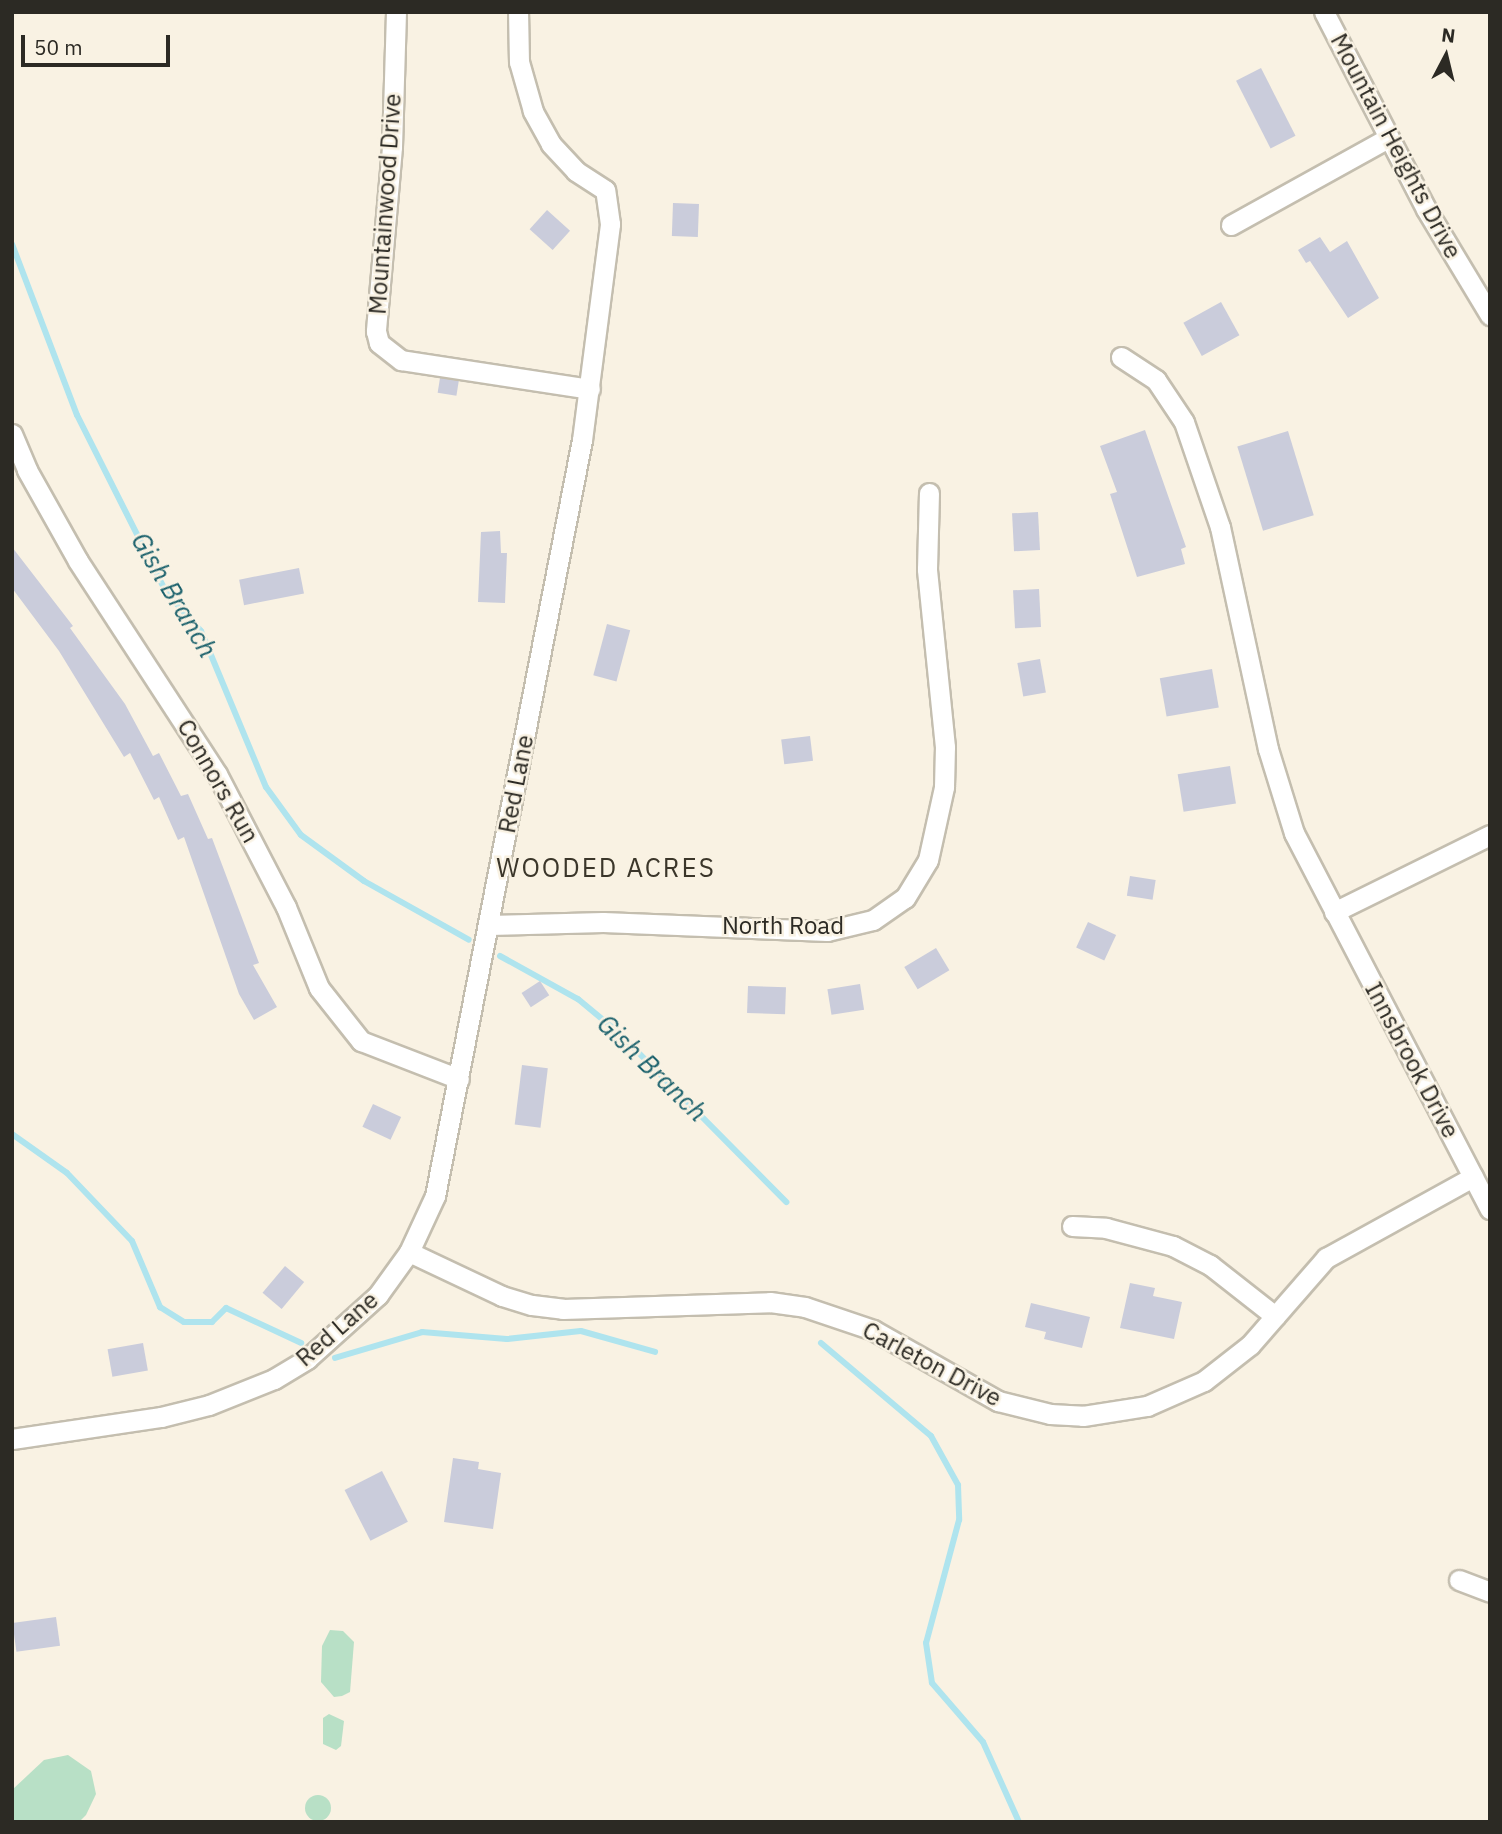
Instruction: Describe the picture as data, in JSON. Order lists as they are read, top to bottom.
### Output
{
  "streets": {
    "street": [
      "Mountain Heights Drive",
      "Mountainwood Drive",
      "Connors Run",
      "Red Lane",
      "North Road",
      "Innsbrook Drive",
      "Carleton Drive"
    ]
  },
  "crossings": [
    ["Mountainwood Drive", "Red Lane"],
    ["Connors Run", "Red Lane"],
    ["Red Lane", "North Road"],
    ["Red Lane", "Carleton Drive"],
    ["Innsbrook Drive", "Carleton Drive"]
  ],
  "districts": ["WOODED ACRES"],
  "water": ["Gish Branch"],
  "scale_bar": "50 m",
  "north": "top"
}
